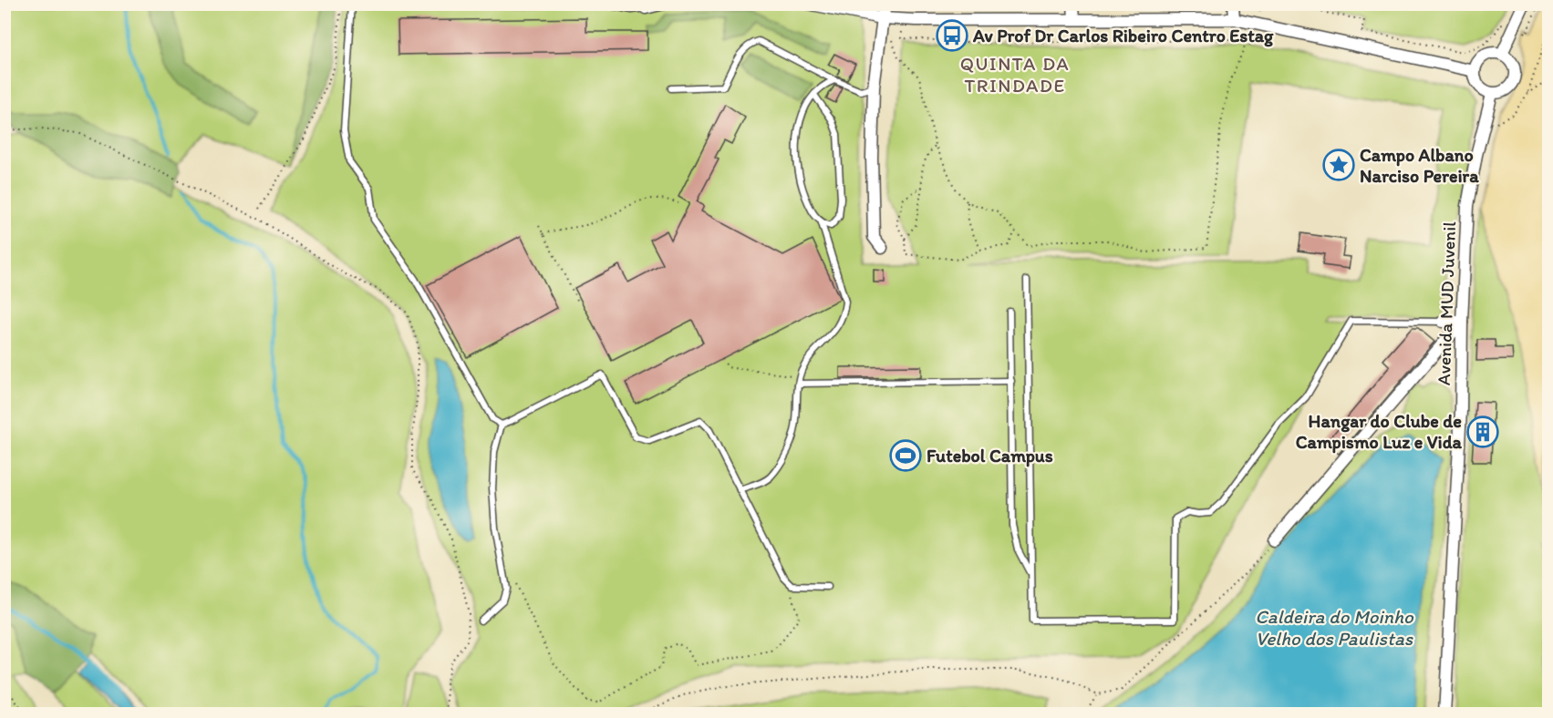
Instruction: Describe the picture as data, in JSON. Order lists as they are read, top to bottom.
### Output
{
  "streets": {
    "street": ["Avenida MUD Juvenil"]
  },
  "districts": ["QUINTA DA TRINDADE"],
  "water": ["Caldeira do Moinho Velho dos Paulistas"],
  "places": {
    "bus stop": ["Av Prof Dr Carlos Ribeiro Centro Estag"],
    "place": ["Campo Albano Narciso Pereira"],
    "building": ["Hangar do Clube de Campismo Luz e Vida"],
    "sports": ["Futebol Campus"]
  }
}
